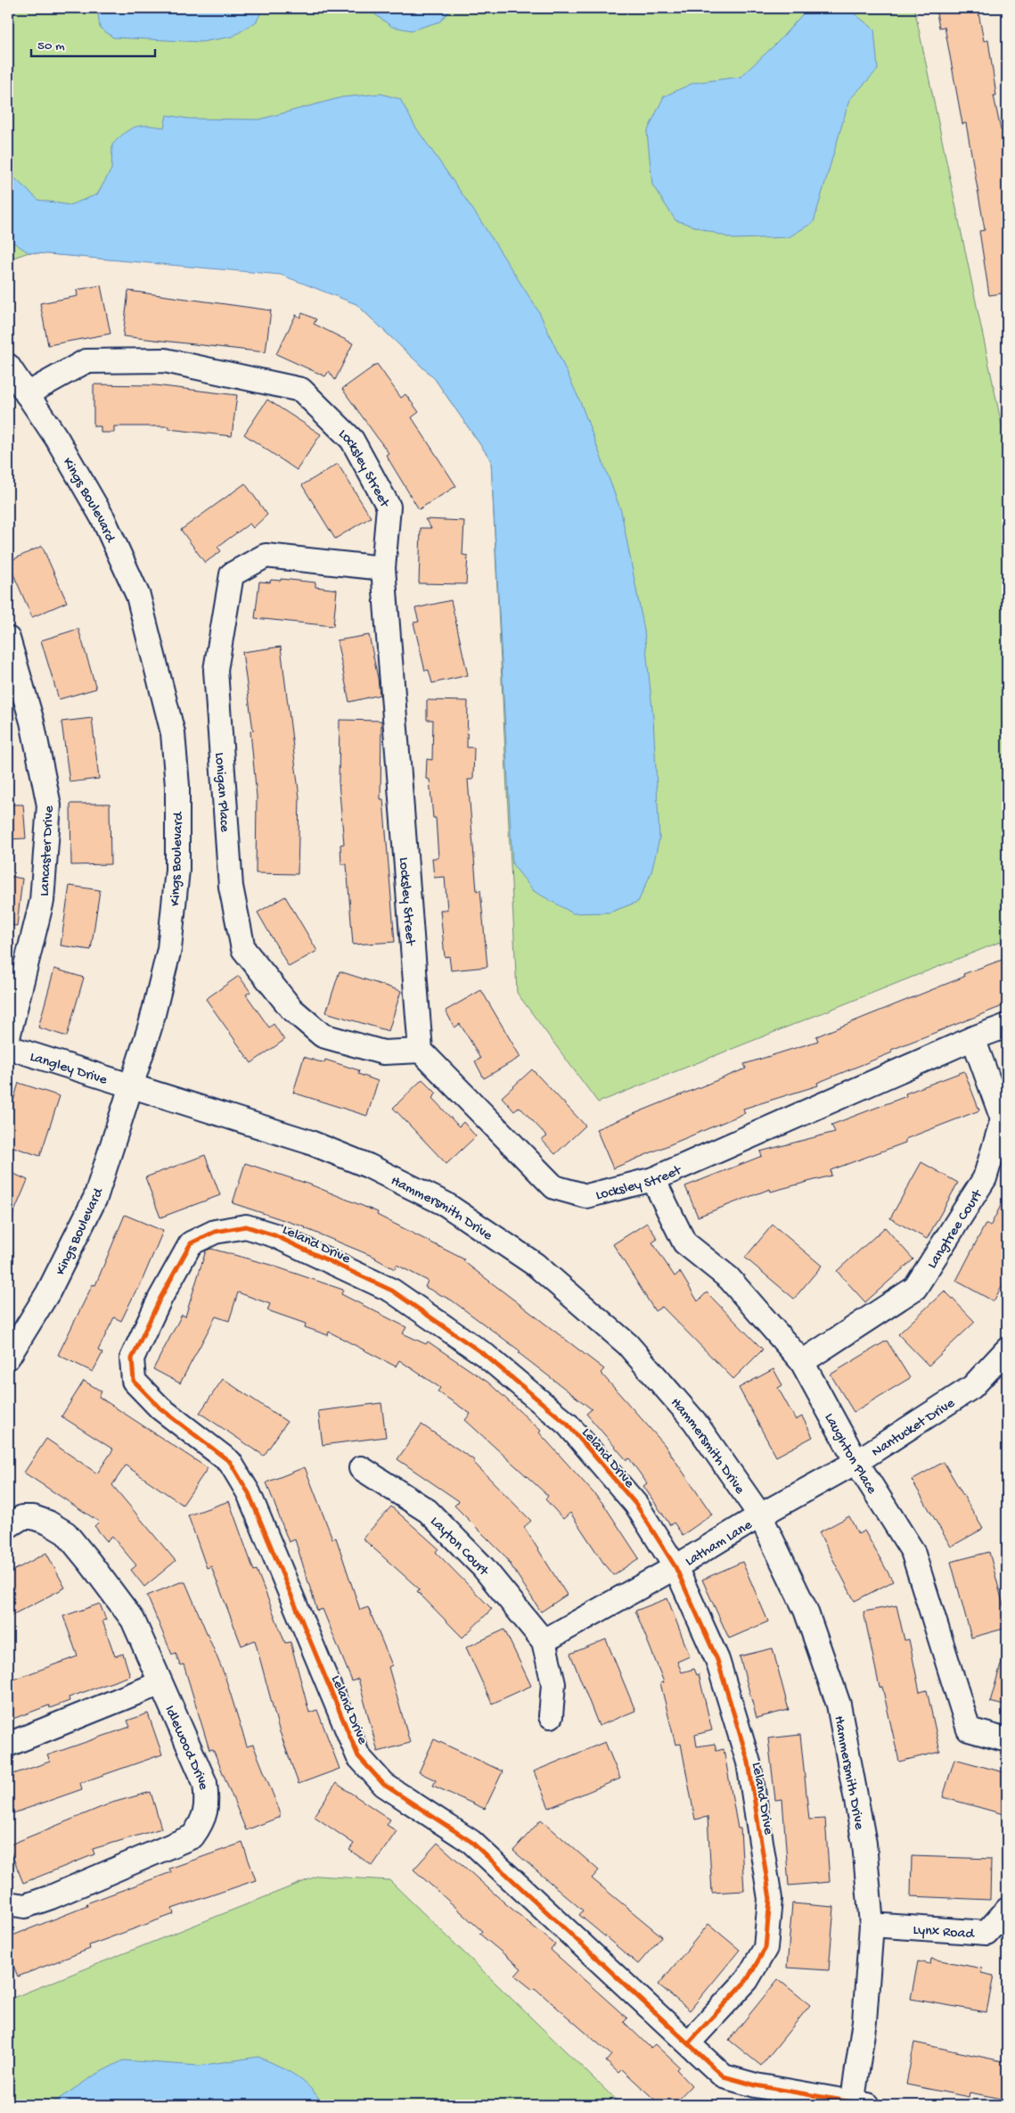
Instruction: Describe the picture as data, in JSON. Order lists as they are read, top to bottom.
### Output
{
  "streets": {
    "street": [
      "Locksley Street",
      "Kings Boulevard",
      "Lonigan Place",
      "Lancaster Drive",
      "Langley Drive",
      "Hammersmith Drive",
      "Langtree Court",
      "Leland Drive",
      "Nantucket Drive",
      "Laughton Place",
      "Latham Lane",
      "Layton Court",
      "Idlewood Drive",
      "Lynx Road"
    ]
  },
  "crossings": [
    ["Locksley Street", "Kings Boulevard"],
    ["Locksley Street", "Lonigan Place"],
    ["Locksley Street", "Langtree Court"],
    ["Locksley Street", "Laughton Place"],
    ["Kings Boulevard", "Langley Drive"],
    ["Kings Boulevard", "Hammersmith Drive"],
    ["Langley Drive", "Hammersmith Drive"],
    ["Hammersmith Drive", "Leland Drive"],
    ["Hammersmith Drive", "Nantucket Drive"],
    ["Hammersmith Drive", "Latham Lane"],
    ["Hammersmith Drive", "Lynx Road"],
    ["Langtree Court", "Laughton Place"],
    ["Leland Drive", "Latham Lane"],
    ["Nantucket Drive", "Laughton Place"],
    ["Nantucket Drive", "Latham Lane"]
  ],
  "scale_bar": "50 m"
}
